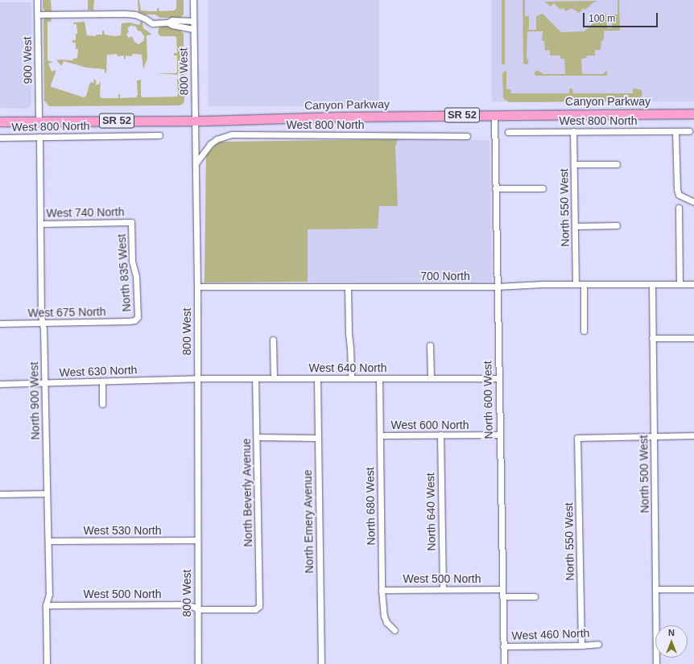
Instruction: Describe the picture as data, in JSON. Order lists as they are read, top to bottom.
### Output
{
  "streets": {
    "highway": ["Canyon Parkway", "SR 52"],
    "street": [
      "900 West",
      "800 West",
      "West 800 North",
      "North 550 West",
      "West 740 North",
      "North 835 West",
      "700 North",
      "West 675 North",
      "West 640 North",
      "West 630 North",
      "North 600 West",
      "North 900 West",
      "West 600 North",
      "North 500 West",
      "North Beverly Avenue",
      "North 680 West",
      "North 640 West",
      "North Emery Avenue",
      "West 530 North",
      "West 500 North",
      "West 460 North"
    ]
  },
  "crossings": [
    ["900 West", "Canyon Parkway"],
    ["800 West", "Canyon Parkway"],
    ["800 West", "West 800 North"],
    ["800 West", "700 North"],
    ["800 West", "West 640 North"],
    ["800 West", "West 630 North"],
    ["800 West", "West 530 North"],
    ["800 West", "West 500 North"],
    ["Canyon Parkway", "North 600 West"],
    ["West 800 North", "North 550 West"],
    ["West 800 North", "North 900 West"],
    ["North 550 West", "700 North"],
    ["North 550 West", "North 500 West"],
    ["North 550 West", "West 460 North"],
    ["West 740 North", "North 835 West"],
    ["West 740 North", "North 900 West"],
    ["North 835 West", "West 675 North"],
    ["700 North", "North 600 West"],
    ["700 North", "North 500 West"],
    ["West 675 North", "North 900 West"],
    ["West 640 North", "West 630 North"],
    ["West 640 North", "North 600 West"],
    ["West 640 North", "North Beverly Avenue"],
    ["West 640 North", "North 680 West"],
    ["West 640 North", "North Emery Avenue"],
    ["West 630 North", "North 900 West"],
    ["North 600 West", "West 600 North"],
    ["North 600 West", "West 500 North"],
    ["North 600 West", "West 460 North"],
    ["North 900 West", "West 530 North"],
    ["North 900 West", "West 500 North"],
    ["West 600 North", "North 680 West"],
    ["West 600 North", "North 640 West"],
    ["North Beverly Avenue", "West 500 North"],
    ["North 680 West", "West 500 North"],
    ["North 640 West", "West 500 North"]
  ],
  "scale_bar": "100 m",
  "north": "top"
}
